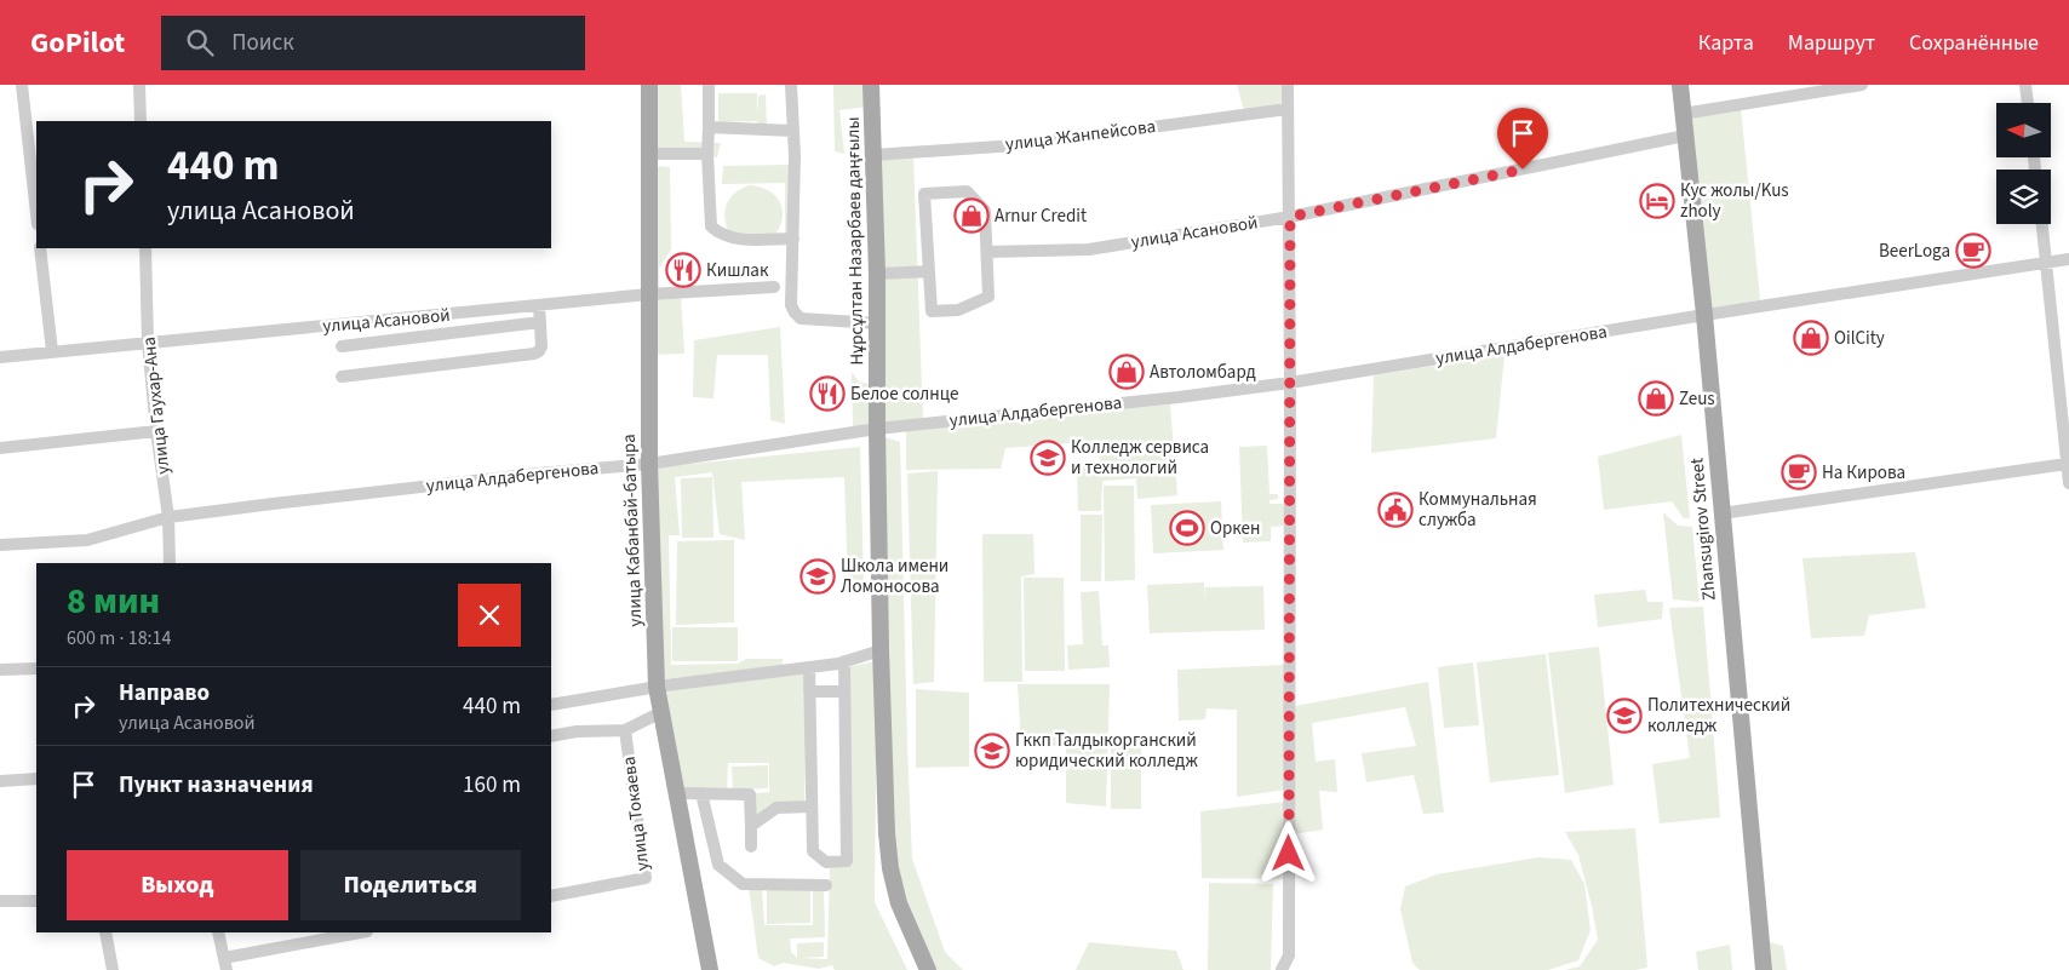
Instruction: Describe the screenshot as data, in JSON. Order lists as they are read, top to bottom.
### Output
{
  "streets": {
    "main road": ["Нұрсұлтан Назарбаев даңғылы", "Zhansugirov Street", "улица Кабанбай-батыра"],
    "street": [
      "улица Жанпейсова",
      "улица Асановой",
      "улица Алдабергенова",
      "улица Гаухар-Ана",
      "улица Токаева"
    ]
  },
  "crossings": [
    ["улица Жанпейсова", "Нұрсұлтан Назарбаев даңғылы"],
    ["улица Асановой", "улица Гаухар-Ана"],
    ["улица Асановой", "Zhansugirov Street"],
    ["улица Асановой", "улица Кабанбай-батыра"],
    ["Нұрсұлтан Назарбаев даңғылы", "улица Алдабергенова"],
    ["улица Алдабергенова", "улица Гаухар-Ана"],
    ["улица Алдабергенова", "Zhansugirov Street"],
    ["улица Алдабергенова", "улица Кабанбай-батыра"],
    ["улица Кабанбай-батыра", "улица Токаева"]
  ],
  "places": {
    "hotel": ["Кус жолы/Kus zholy"],
    "shop": [
      "Arnur Credit",
      "OilCity",
      "Автоломбард",
      "Zeus"
    ],
    "cafe": ["BeerLoga", "На Кирова"],
    "restaurant": ["Кишлак", "Белое солнце"],
    "school or university": [
      "Колледж сервиса и технологий",
      "Школа имени Ломоносова",
      "Политехнический колледж",
      "Гккп Талдыкорганский юридический колледж"
    ],
    "public building": ["Коммунальная служба"],
    "sports": ["Оркен"]
  },
  "north": "left",
  "page": {
    "header": "GoPilot",
    "search": "Поиск",
    "nav": ["Карта", "Маршрут", "Сохранённые"],
    "turn": ["440 m", "улица Асановой"],
    "heading": ["8 мин", "600 m · 18:14"],
    "list": [
      {
        "name": "Направо",
        "note": "улица Асановой",
        "value": "440 m"
      },
      {
        "name": "Пункт назначения",
        "value": "160 m"
      }
    ],
    "buttons": ["Выход", "Поделиться"]
  }
}
